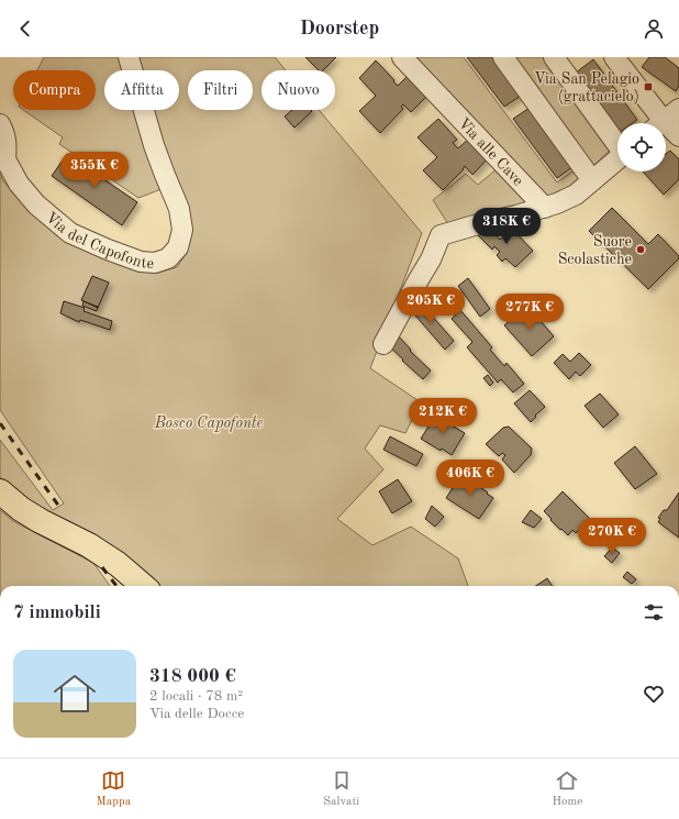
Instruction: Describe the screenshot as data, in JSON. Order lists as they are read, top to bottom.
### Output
{
  "streets": {
    "street": ["Via alle Cave", "Via del Capofonte"]
  },
  "parks": ["Bosco Capofonte"],
  "places": {
    "transit": ["Via San Pelagio (grattacielo)"],
    "other": ["Suore Scolastiche"]
  },
  "page": {
    "header": "Doorstep",
    "chip": [
      "Compra",
      "Affitta",
      "Filtri",
      "Nuovo"
    ],
    "price": [
      "355K €",
      "318K €",
      "205K €",
      "277K €",
      "212K €",
      "406K €",
      "270K €"
    ],
    "heading": "7 immobili",
    "list": [
      {
        "name": "318 000 €",
        "note": "2 locali · 78 m² · Via delle Docce"
      }
    ],
    "tabs": ["Mappa", "Salvati", "Home"]
  }
}
